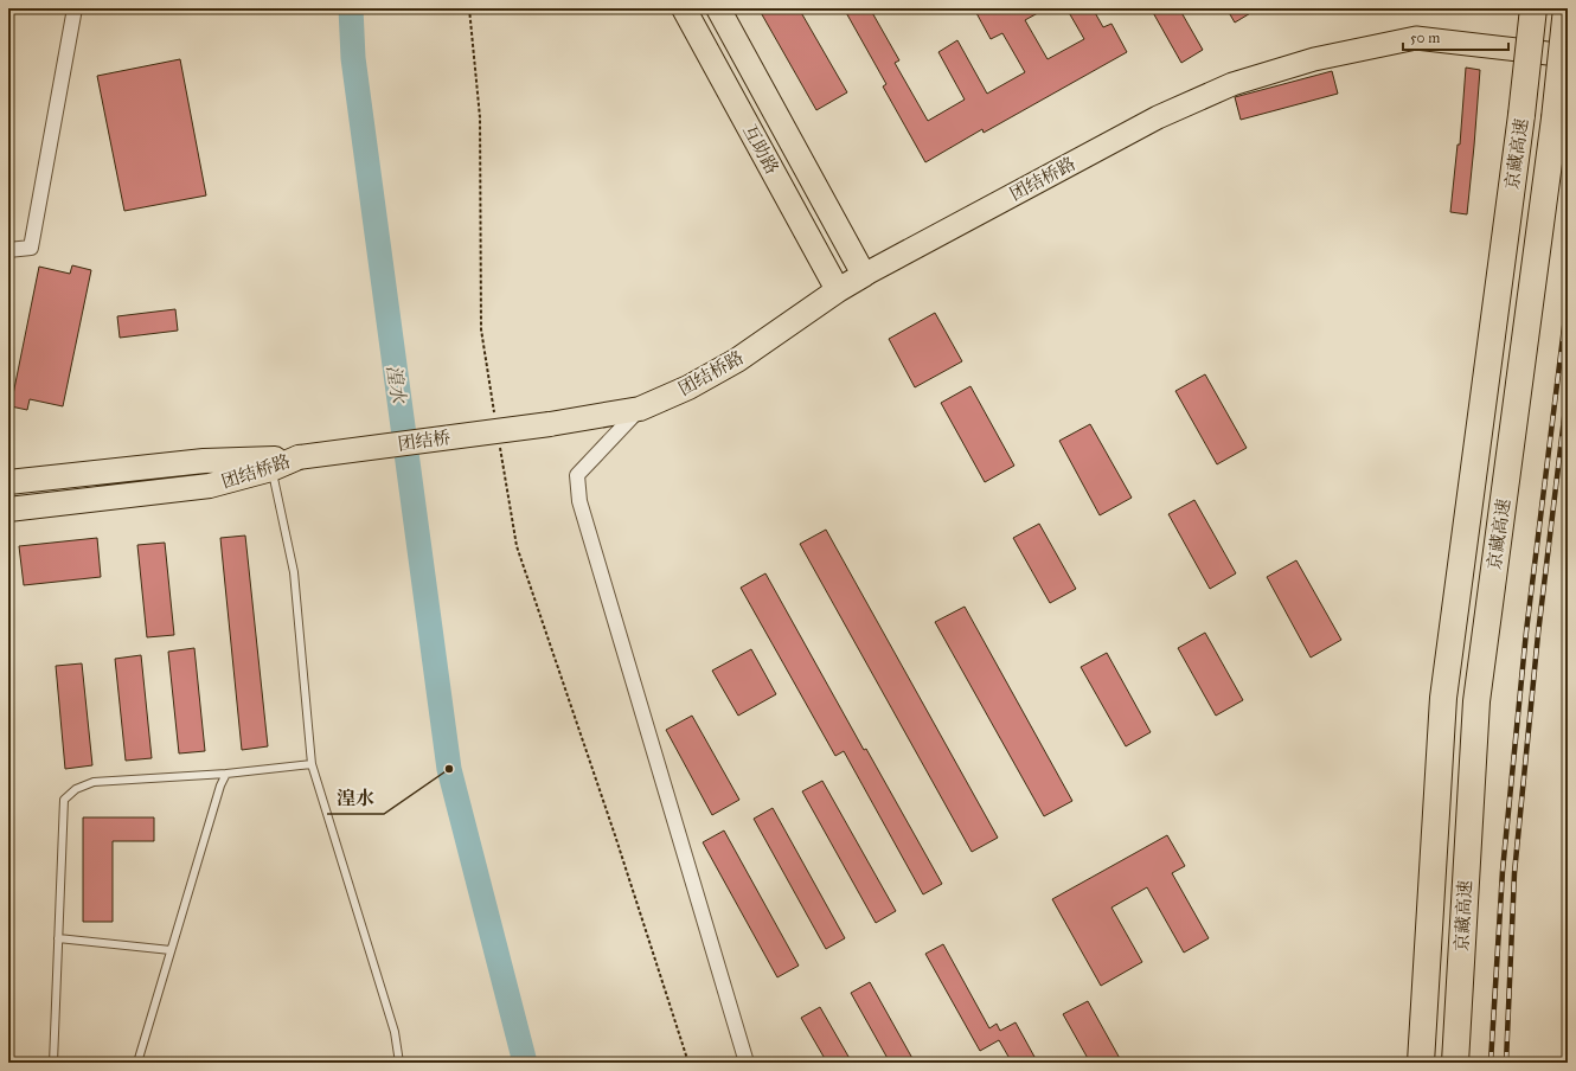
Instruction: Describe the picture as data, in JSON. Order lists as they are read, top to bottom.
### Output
{
  "streets": {
    "highway": [
      "互助路",
      "京藏高速",
      "团结桥路",
      "团结桥"
    ]
  },
  "crossings": [
    ["互助路", "团结桥路"],
    ["团结桥路", "团结桥"]
  ],
  "water": ["湟水"],
  "places": ["湟水"],
  "scale_bar": "50 m"
}
